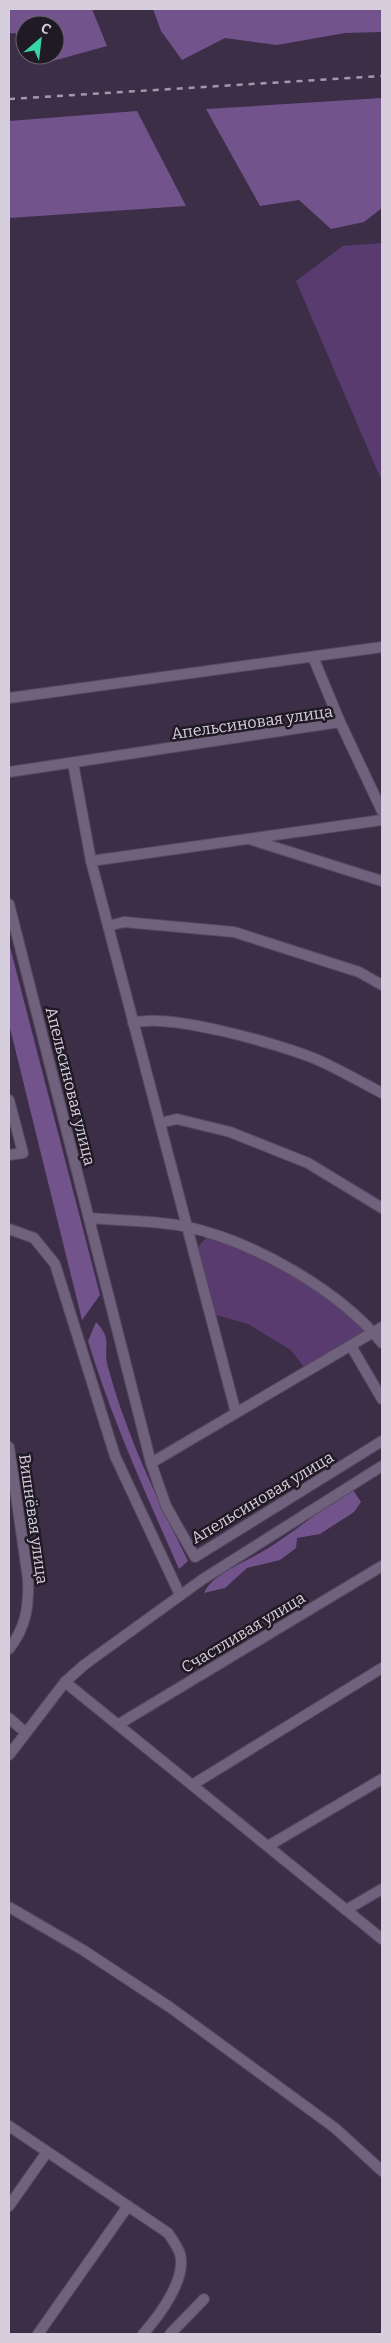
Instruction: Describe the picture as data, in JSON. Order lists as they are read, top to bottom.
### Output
{
  "streets": {
    "street": ["Апельсиновая улица", "Вишнёвая улица", "Счастливая улица"]
  },
  "north": "top right"
}
